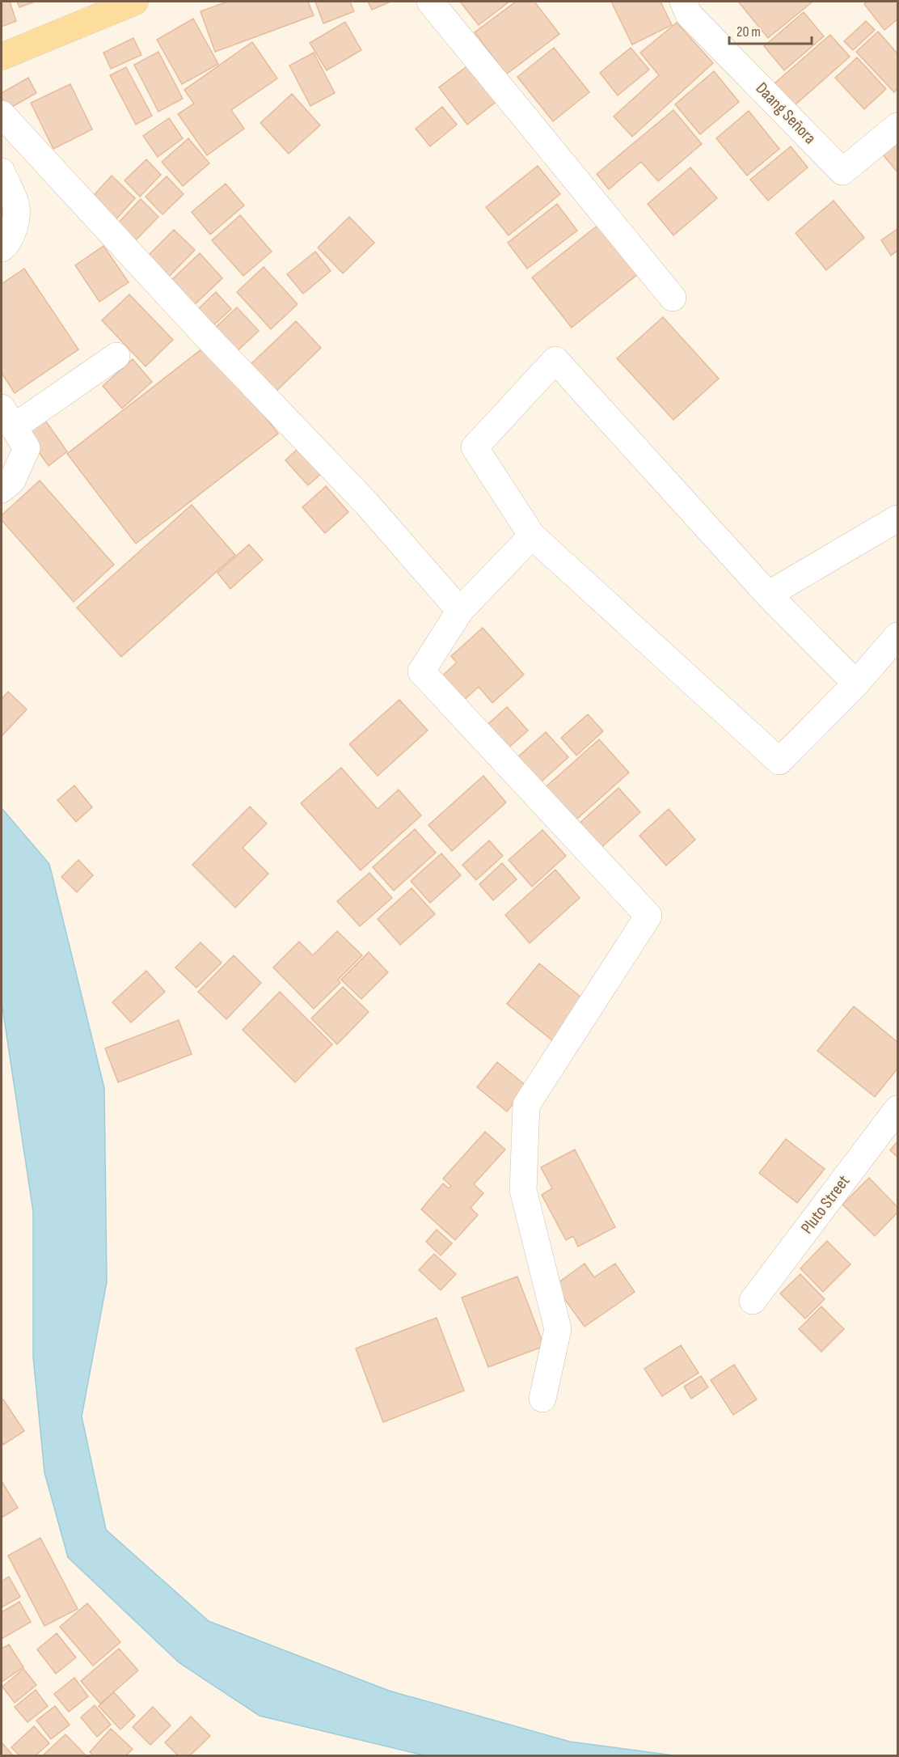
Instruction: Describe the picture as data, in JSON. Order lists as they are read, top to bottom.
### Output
{
  "streets": {
    "street": ["Daang Señora", "Pluto Street"]
  },
  "scale_bar": "20 m"
}
